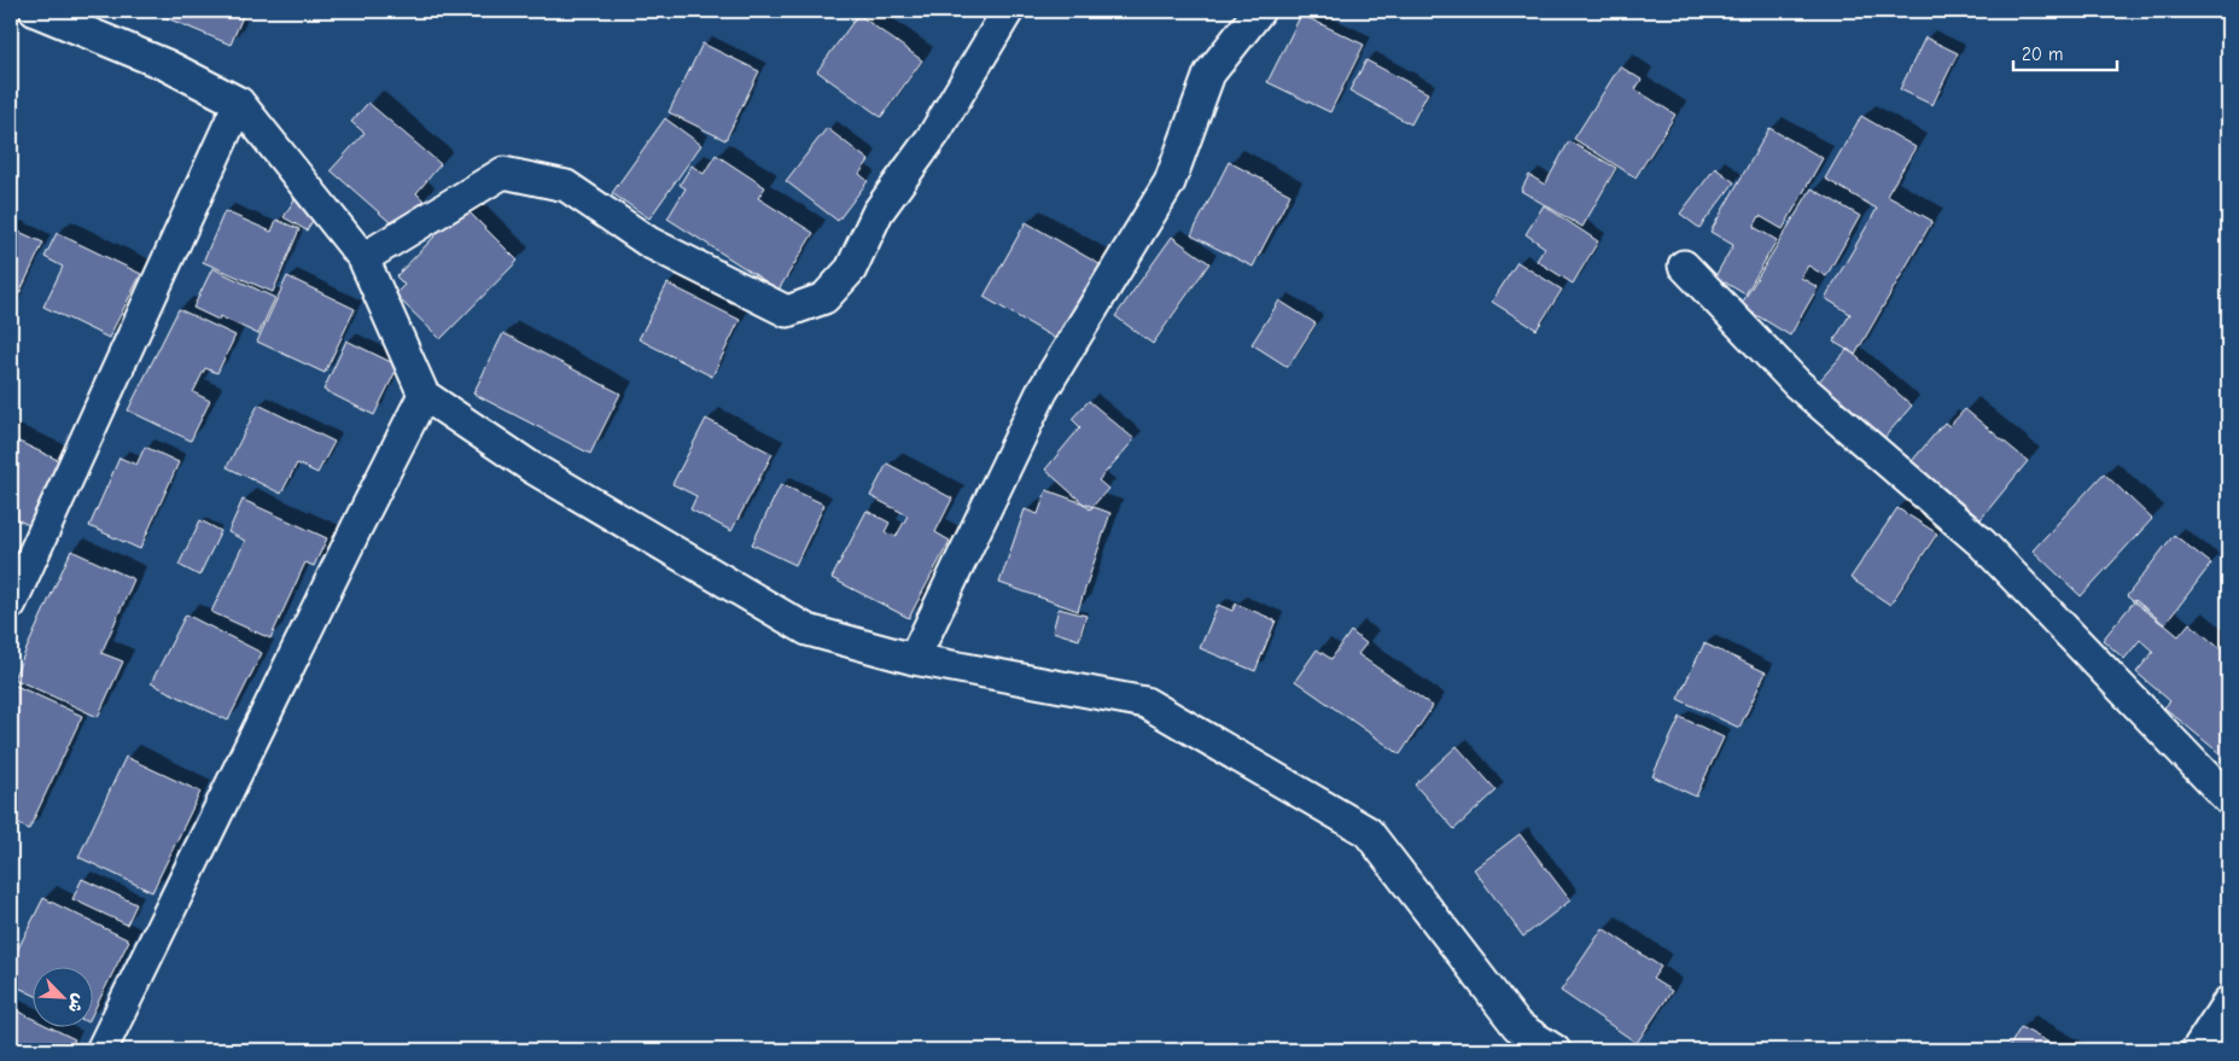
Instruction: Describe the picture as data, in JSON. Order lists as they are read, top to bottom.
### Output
{
  "scale_bar": "20 m",
  "north": "bottom right"
}
